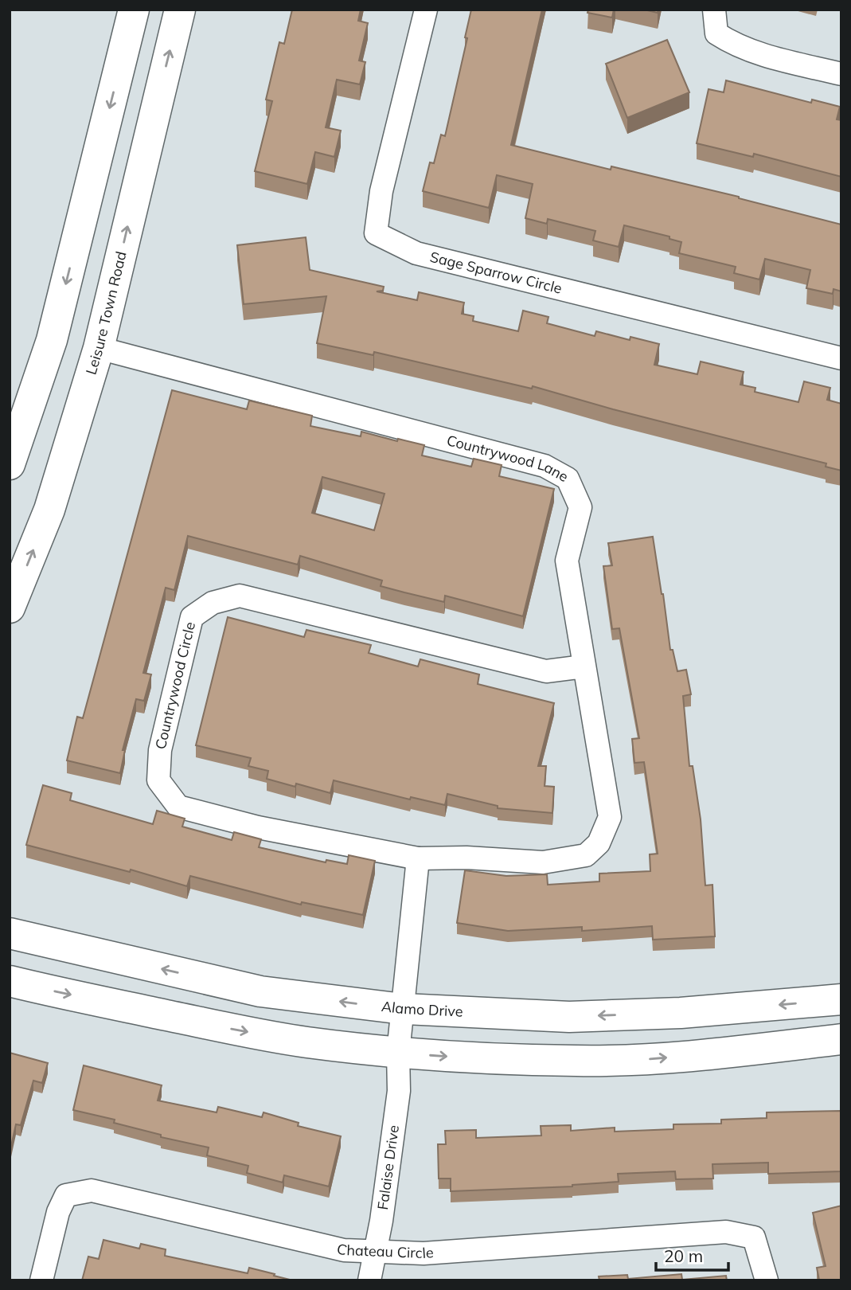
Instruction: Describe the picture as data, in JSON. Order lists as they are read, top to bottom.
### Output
{
  "streets": {
    "main road": ["Leisure Town Road", "Alamo Drive"],
    "street": [
      "Sage Sparrow Circle",
      "Countrywood Lane",
      "Countrywood Circle",
      "Falaise Drive",
      "Chateau Circle"
    ]
  },
  "crossings": [
    ["Leisure Town Road", "Countrywood Lane"],
    ["Countrywood Lane", "Countrywood Circle"],
    ["Countrywood Lane", "Falaise Drive"],
    ["Countrywood Circle", "Falaise Drive"],
    ["Alamo Drive", "Falaise Drive"],
    ["Falaise Drive", "Chateau Circle"]
  ],
  "scale_bar": "20 m"
}
